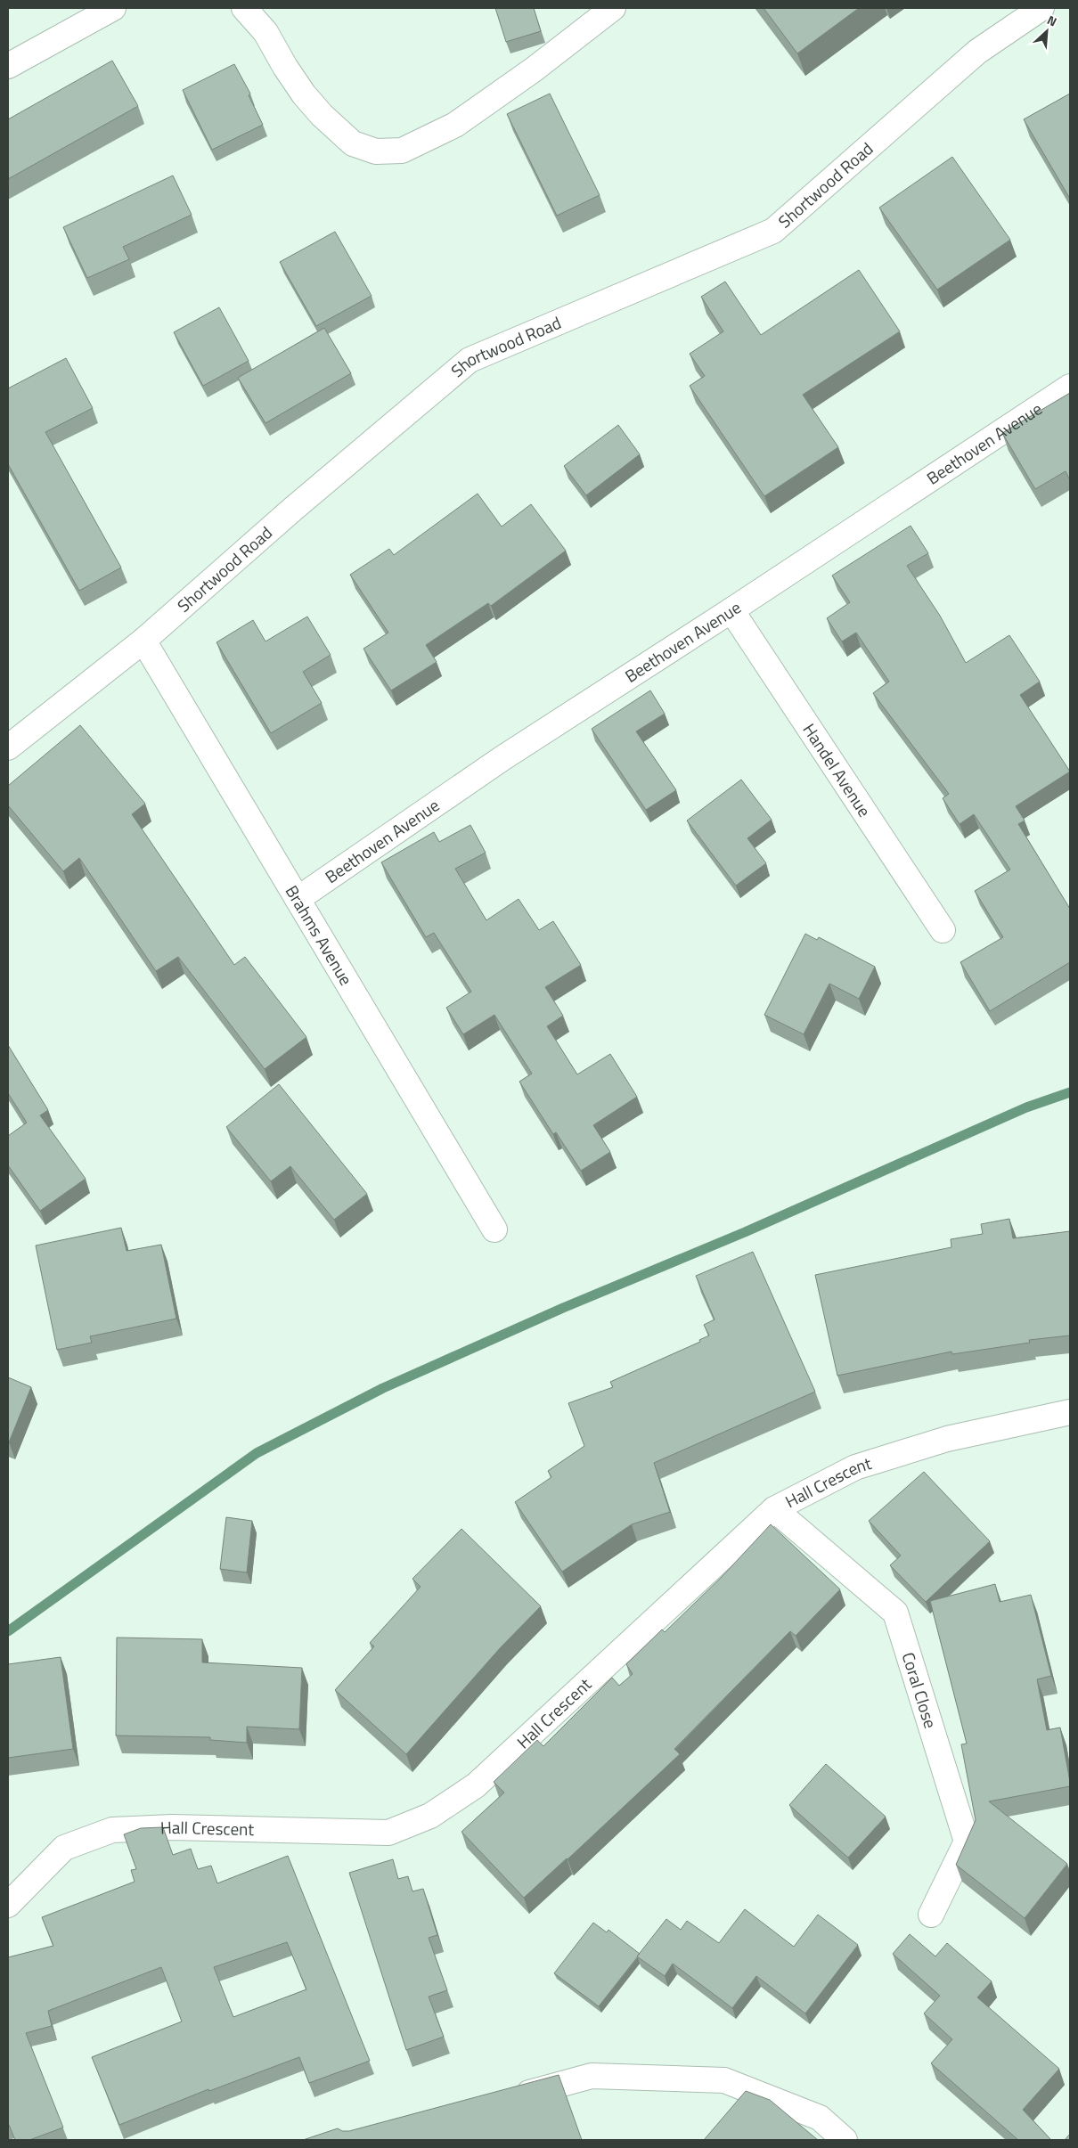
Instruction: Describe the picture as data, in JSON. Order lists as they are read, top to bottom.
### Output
{
  "streets": {
    "street": [
      "Shortwood Road",
      "Beethoven Avenue",
      "Handel Avenue",
      "Brahms Avenue",
      "Hall Crescent",
      "Coral Close"
    ]
  },
  "crossings": [
    ["Shortwood Road", "Brahms Avenue"],
    ["Beethoven Avenue", "Handel Avenue"],
    ["Beethoven Avenue", "Brahms Avenue"],
    ["Hall Crescent", "Coral Close"]
  ],
  "north": "top right"
}
